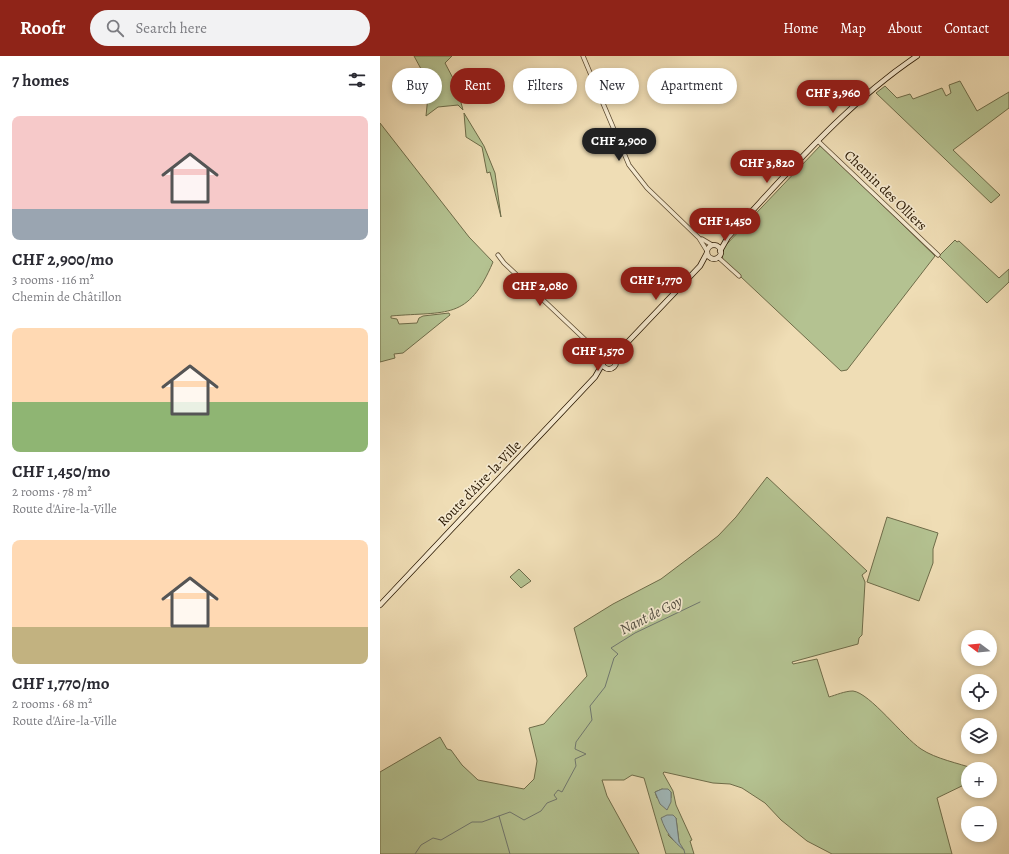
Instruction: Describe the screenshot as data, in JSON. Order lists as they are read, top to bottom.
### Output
{
  "streets": {
    "main road": ["Route d'Aire-la-Ville"],
    "street": ["Chemin des Olliers"]
  },
  "water": ["Nant de Goy"],
  "north": "left",
  "page": {
    "header": "Roofr",
    "search": "Search here",
    "nav": [
      "Home",
      "Map",
      "About",
      "Contact"
    ],
    "heading": "7 homes",
    "chip": [
      "Buy",
      "Rent",
      "Filters",
      "New",
      "Apartment"
    ],
    "price": [
      "CHF 3,960",
      "CHF 2,900",
      "CHF 3,820",
      "CHF 1,450",
      "CHF 1,770",
      "CHF 2,080",
      "CHF 1,570"
    ],
    "list": [
      {
        "name": "CHF 2,900/mo",
        "note": "3 rooms · 116 m² · Chemin de Châtillon"
      },
      {
        "name": "CHF 1,450/mo",
        "note": "2 rooms · 78 m² · Route d'Aire-la-Ville"
      },
      {
        "name": "CHF 1,770/mo",
        "note": "2 rooms · 68 m² · Route d'Aire-la-Ville"
      }
    ],
    "map_buttons": ["+", "−"]
  }
}
